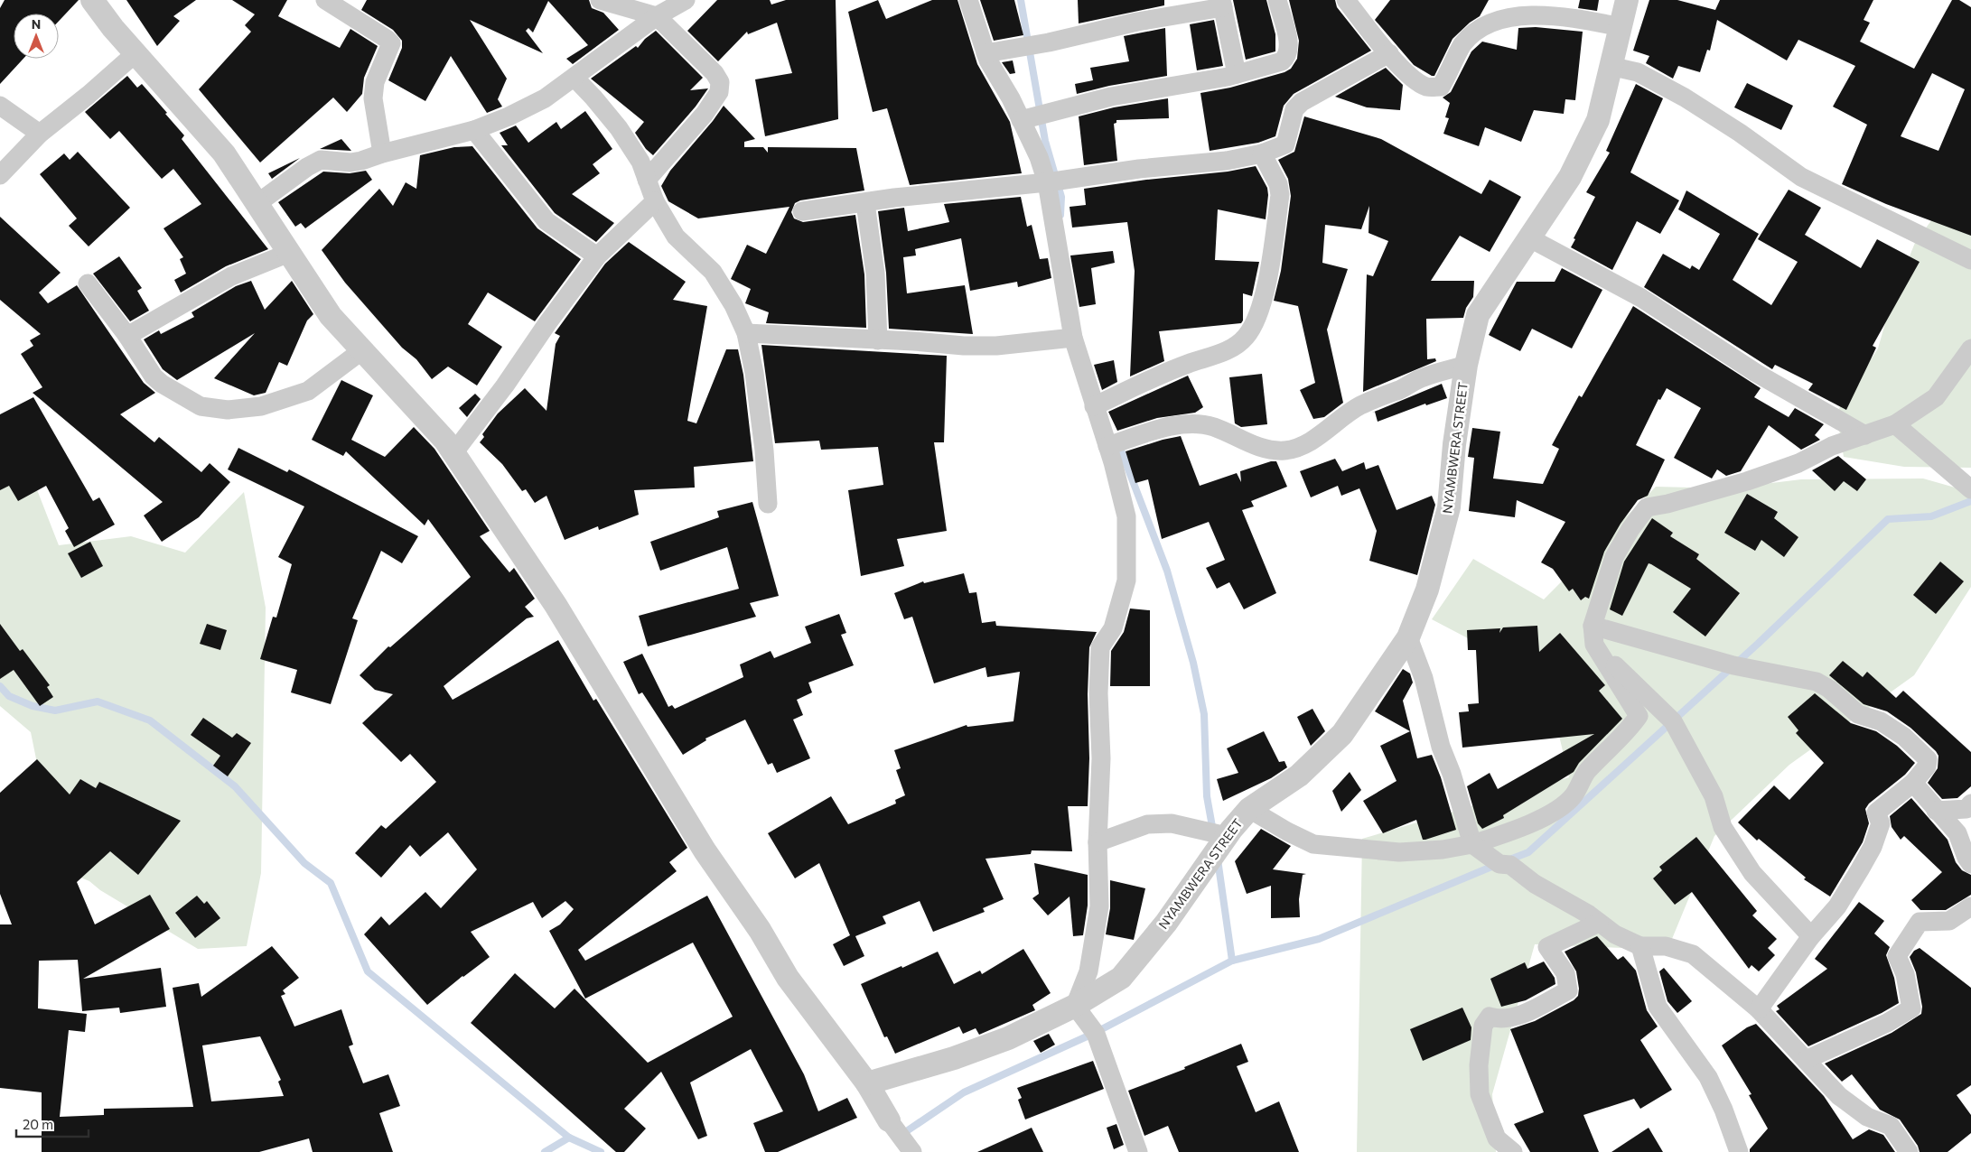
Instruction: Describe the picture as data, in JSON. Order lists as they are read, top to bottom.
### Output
{
  "streets": {
    "street": ["NYAMBWERA STREET"]
  },
  "scale_bar": "20 m",
  "north": "top"
}
